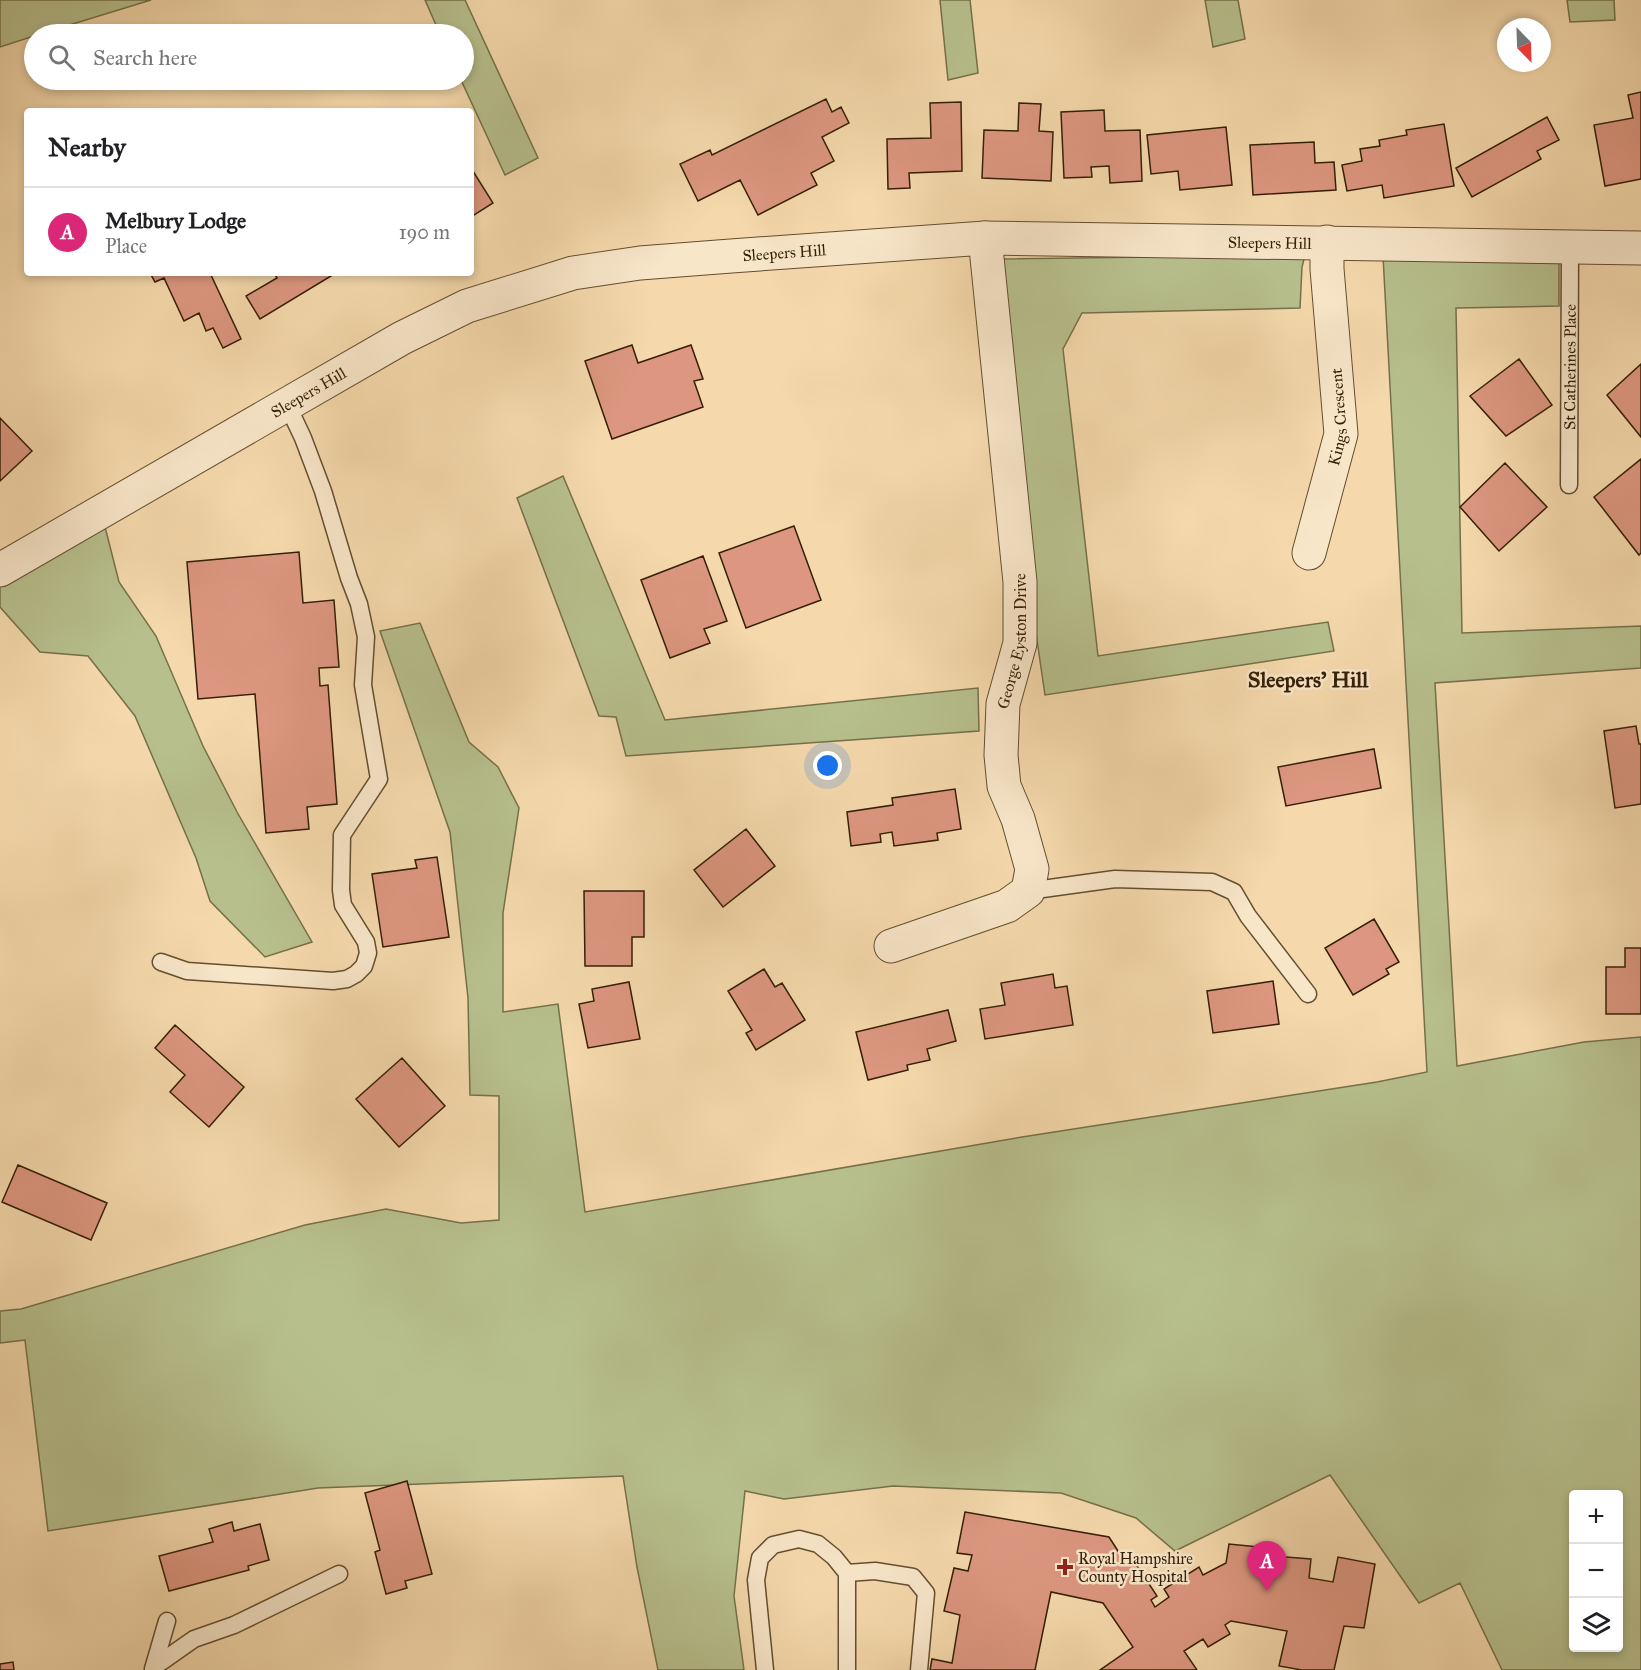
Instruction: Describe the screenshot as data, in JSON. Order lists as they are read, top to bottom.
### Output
{
  "streets": {
    "street": ["Sleepers Hill", "Kings Crescent", "George Eyston Drive"],
    "lane": ["St Catherines Place"]
  },
  "crossings": [
    ["Sleepers Hill", "St Catherines Place"],
    ["Sleepers Hill", "Kings Crescent"],
    ["Sleepers Hill", "George Eyston Drive"]
  ],
  "districts": ["Sleepers' Hill"],
  "places": {
    "health": ["Royal Hampshire County Hospital"]
  },
  "north": "bottom right",
  "page": {
    "search": "Search here",
    "heading": "Nearby",
    "list": [
      {
        "mark": "A",
        "name": "Melbury Lodge",
        "note": "Place",
        "value": "190 m"
      }
    ],
    "map_buttons": ["+", "−"],
    "pins": "A"
  }
}
